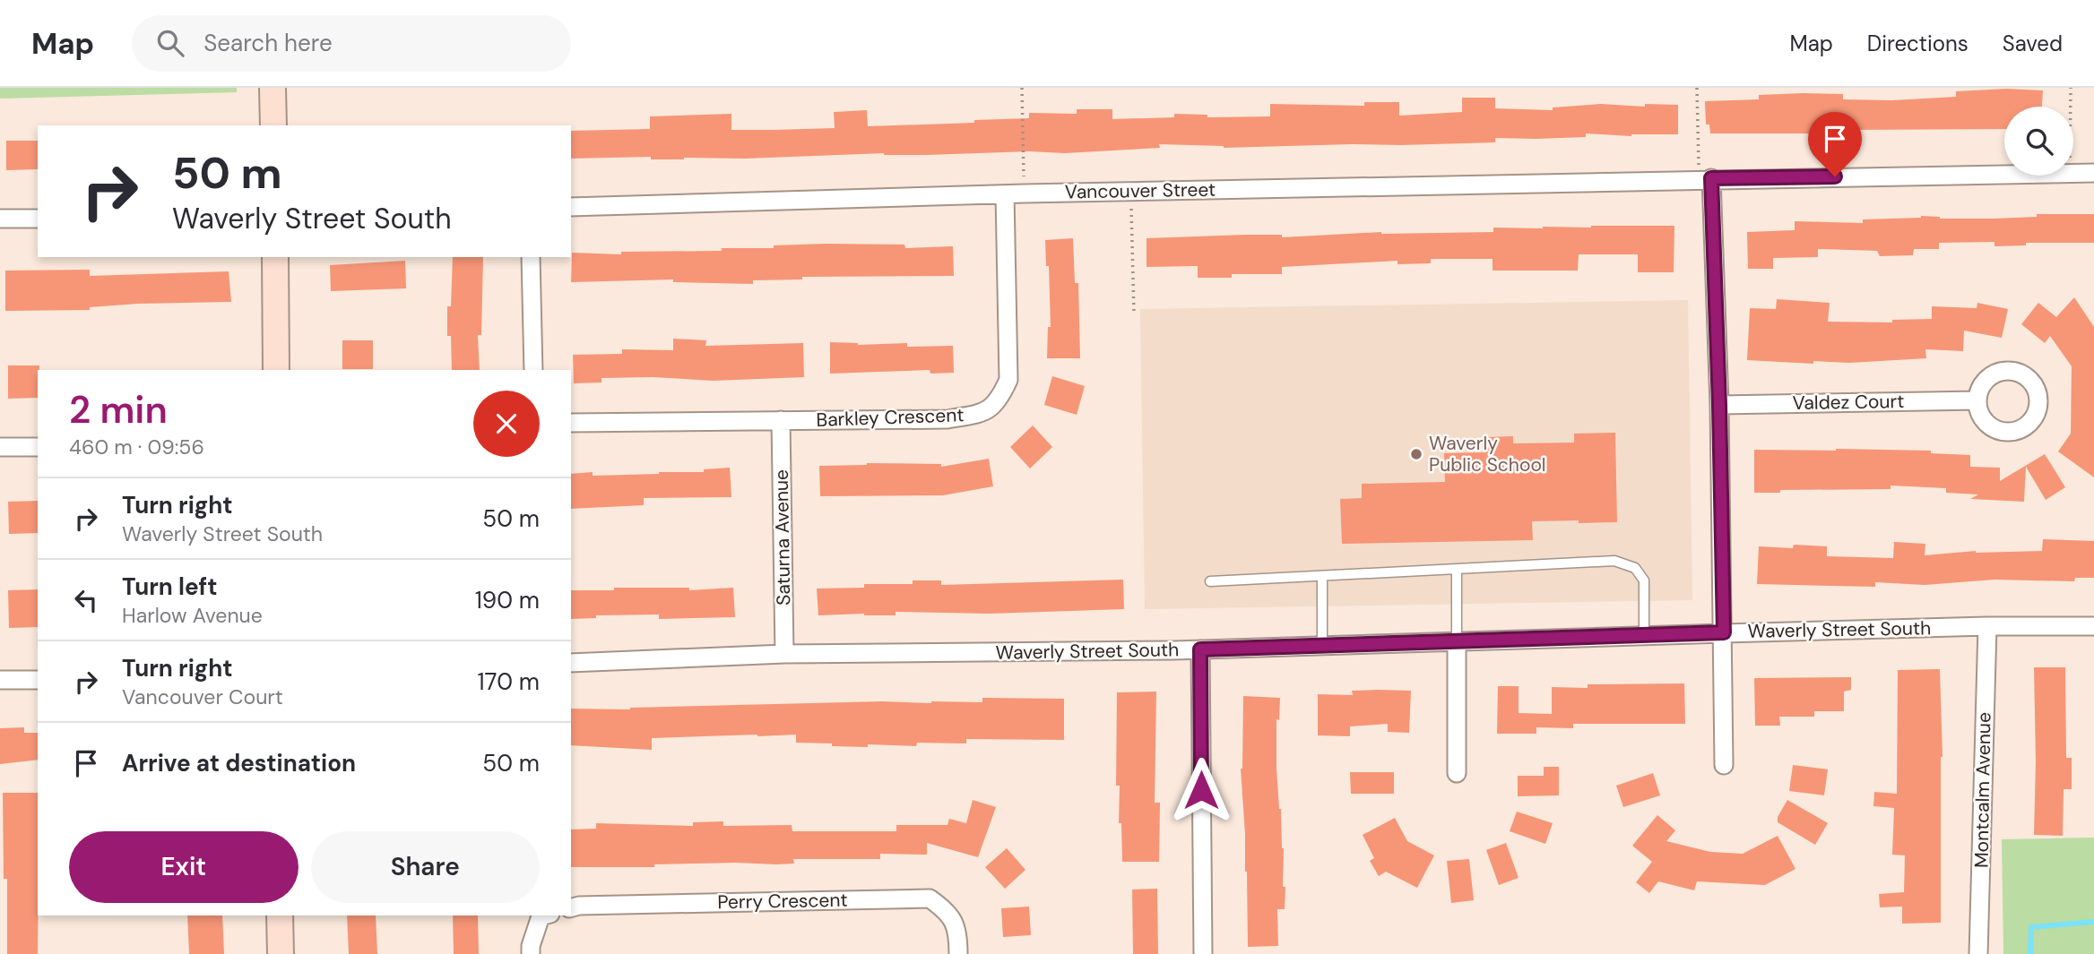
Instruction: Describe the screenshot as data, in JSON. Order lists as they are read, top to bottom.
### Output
{
  "streets": {
    "street": [
      "Vancouver Street",
      "Valdez Court",
      "Barkley Crescent",
      "Saturna Avenue",
      "Waverly Street South",
      "Montcalm Avenue",
      "Perry Crescent"
    ]
  },
  "crossings": [
    ["Vancouver Street", "Barkley Crescent"],
    ["Barkley Crescent", "Saturna Avenue"],
    ["Saturna Avenue", "Waverly Street South"],
    ["Waverly Street South", "Montcalm Avenue"]
  ],
  "places": ["Waverly Public School"],
  "page": {
    "header": "Map",
    "search": "Search here",
    "nav": ["Map", "Directions", "Saved"],
    "turn": ["50 m", "Waverly Street South"],
    "heading": ["2 min", "460 m · 09:56"],
    "list": [
      {
        "name": "Turn right",
        "note": "Waverly Street South",
        "value": "50 m"
      },
      {
        "name": "Turn left",
        "note": "Harlow Avenue",
        "value": "190 m"
      },
      {
        "name": "Turn right",
        "note": "Vancouver Court",
        "value": "170 m"
      },
      {
        "name": "Arrive at destination",
        "value": "50 m"
      }
    ],
    "buttons": ["Exit", "Share"]
  }
}
